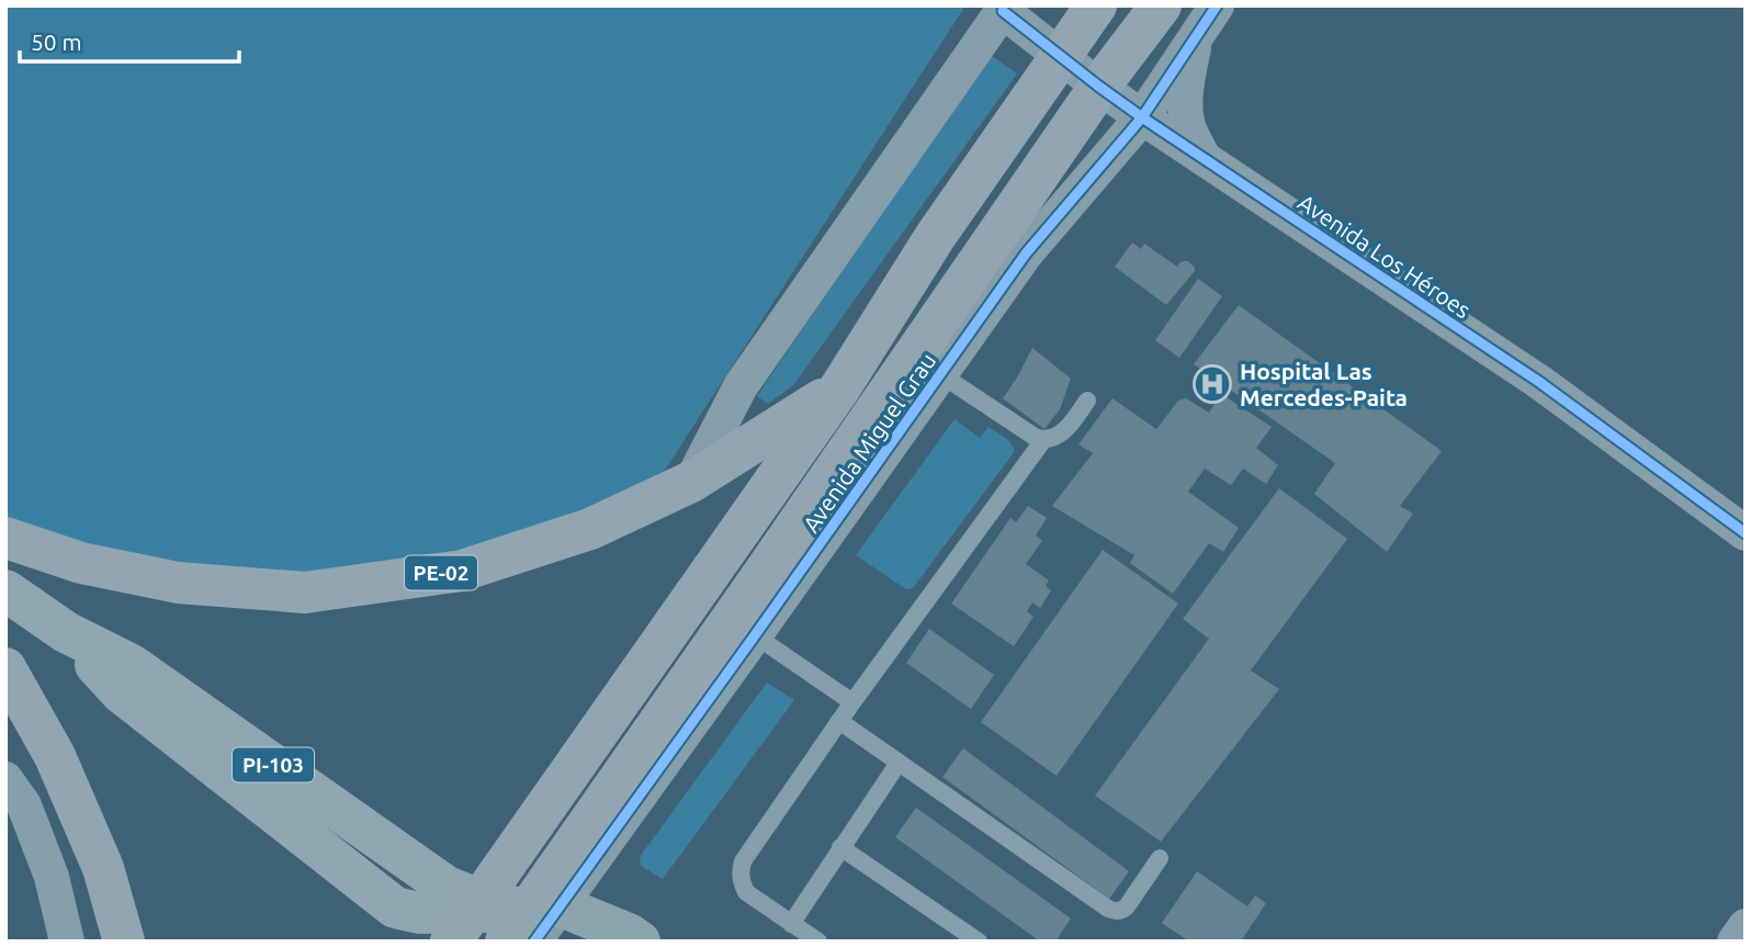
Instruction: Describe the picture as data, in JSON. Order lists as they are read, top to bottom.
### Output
{
  "streets": {
    "highway": ["Avenida Miguel Grau", "PE-02"],
    "main road": ["PI-103"],
    "street": ["Avenida Los Héroes"]
  },
  "crossings": [
    ["Avenida Los Héroes", "Avenida Miguel Grau"],
    ["Avenida Los Héroes", "PE-02"],
    ["Avenida Miguel Grau", "PI-103"],
    ["PE-02", "PI-103"]
  ],
  "places": {
    "hospital": ["Hospital Las Mercedes-Paita"]
  },
  "scale_bar": "50 m"
}
